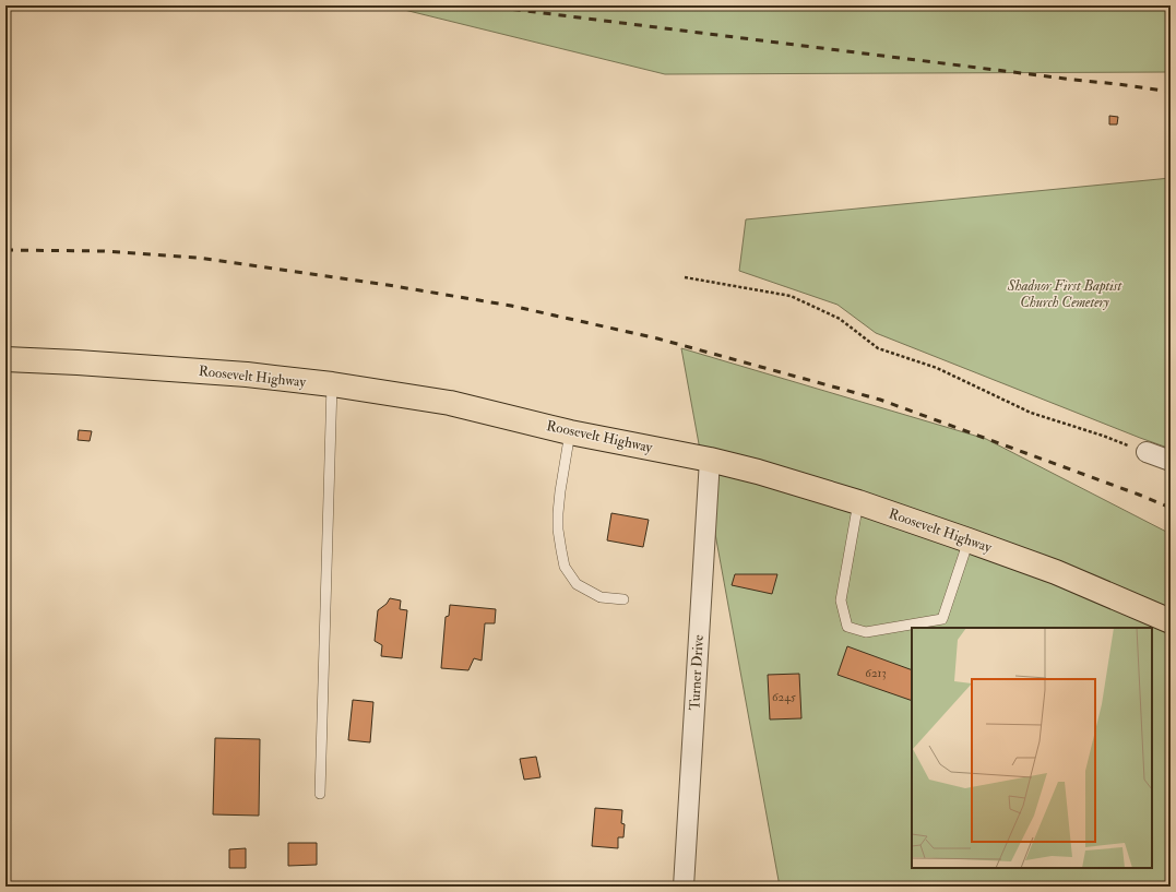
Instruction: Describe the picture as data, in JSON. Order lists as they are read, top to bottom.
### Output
{
  "streets": {
    "main road": ["Roosevelt Highway"],
    "street": ["Turner Drive"]
  },
  "crossings": [
    ["Roosevelt Highway", "Turner Drive"]
  ],
  "parks": ["Shadnor First Baptist Church Cemetery"],
  "house_numbers": ["6213", "6245"]
}
